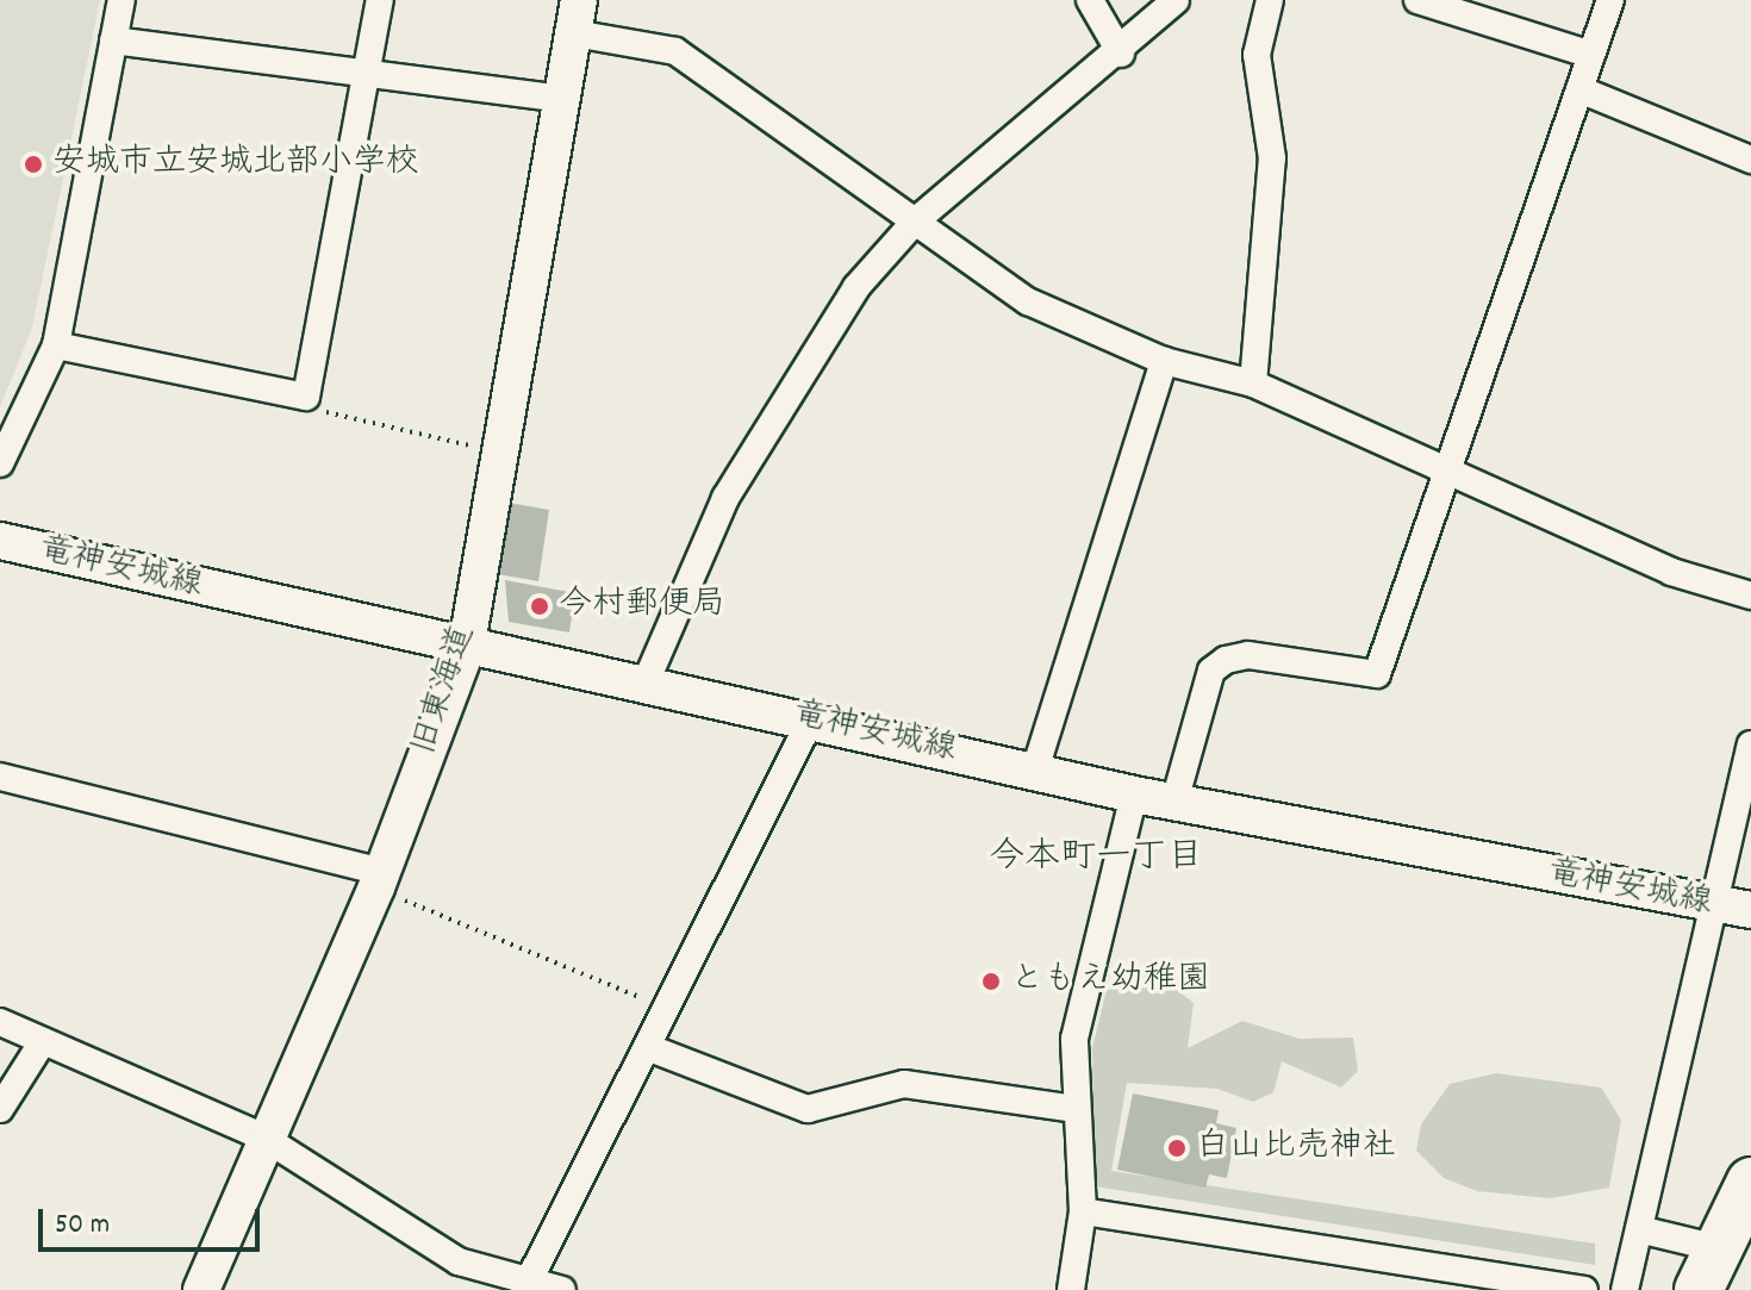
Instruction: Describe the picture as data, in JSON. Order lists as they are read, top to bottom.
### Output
{
  "streets": {
    "street": ["竜神安城線", "旧東海道"]
  },
  "crossings": [
    ["竜神安城線", "旧東海道"]
  ],
  "districts": ["今本町一丁目"],
  "places": [
    "安城市立安城北部小学校",
    "今村郵便局",
    "ともえ幼稚園",
    "白山比売神社"
  ],
  "scale_bar": "50 m"
}
